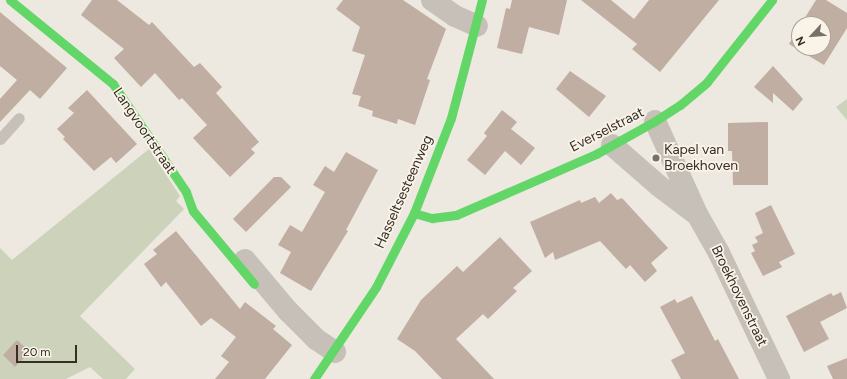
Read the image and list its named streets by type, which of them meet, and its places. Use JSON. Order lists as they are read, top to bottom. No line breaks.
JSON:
{"streets":{"street":["Everselstraat","Langvoortstraat","Hasseltsesteenweg","Broekhovenstraat"]},"crossings":[["Everselstraat","Hasseltsesteenweg"],["Everselstraat","Broekhovenstraat"]],"places":["Kapel van Broekhoven"],"scale_bar":"20 m","north":"bottom left"}
